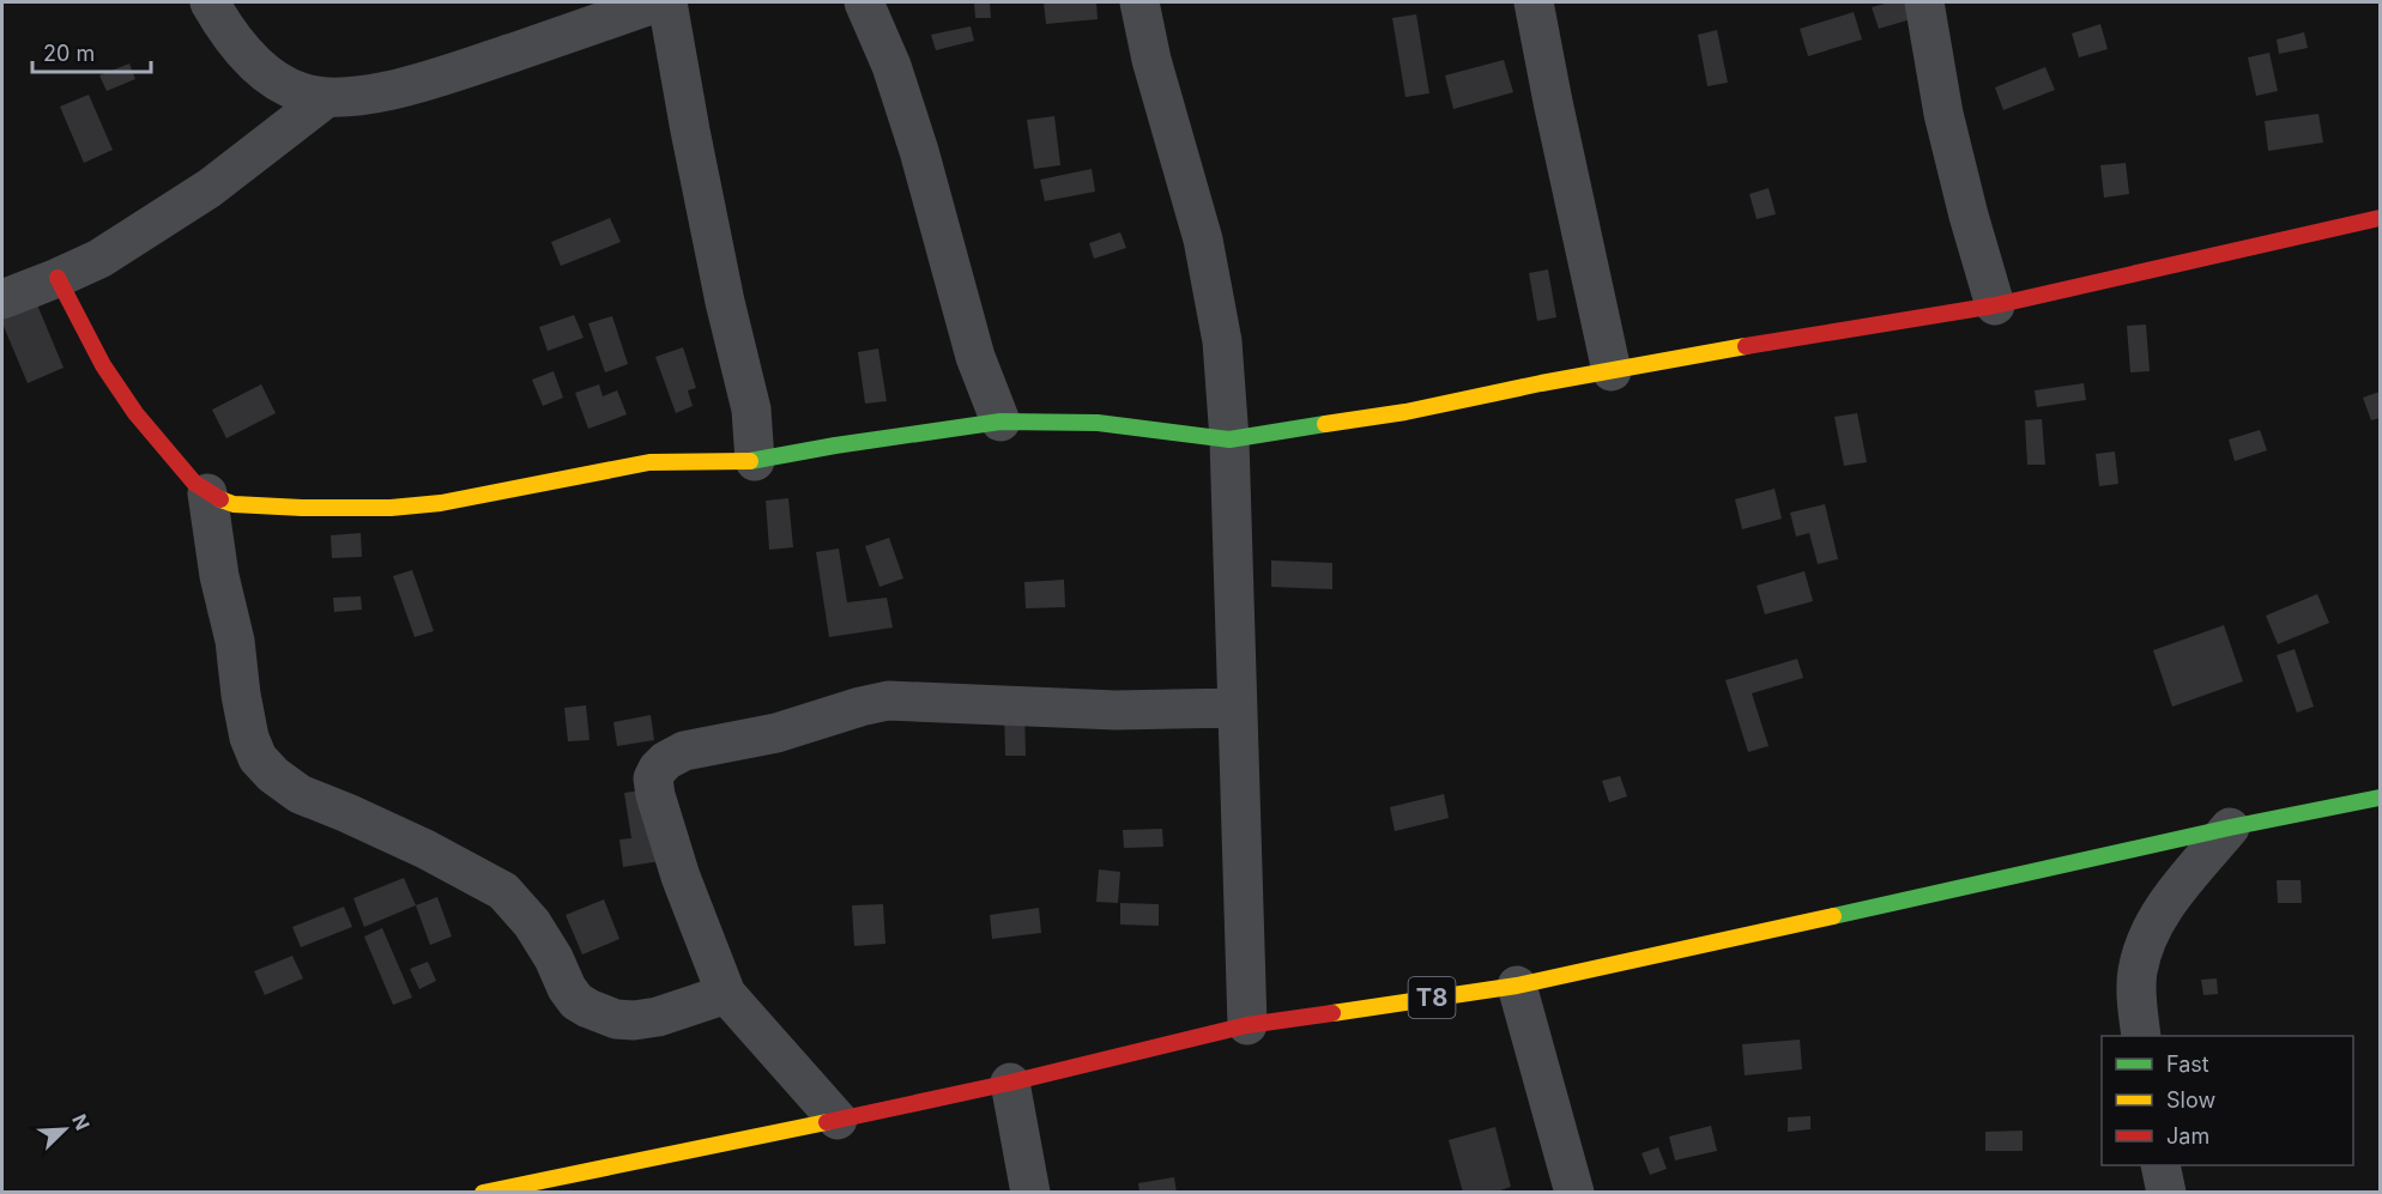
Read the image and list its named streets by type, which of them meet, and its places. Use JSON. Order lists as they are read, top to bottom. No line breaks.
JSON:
{"streets":{"main road":["T8"]},"legend":["Fast","Slow","Jam"],"scale_bar":"20 m","north":"top right"}
